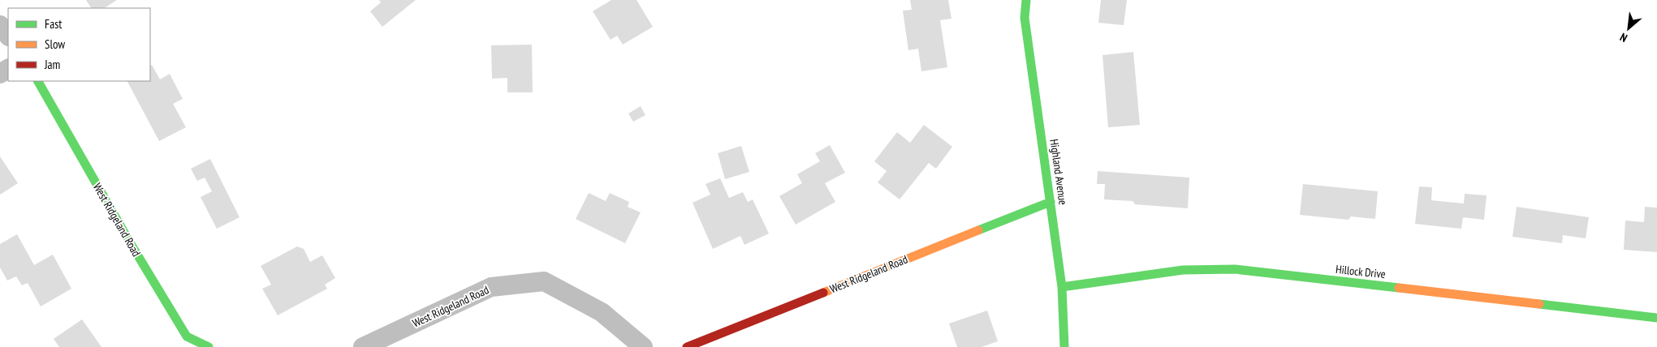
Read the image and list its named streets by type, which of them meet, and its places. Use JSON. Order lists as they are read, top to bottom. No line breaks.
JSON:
{"streets":{"street":["Highland Avenue","West Ridgeland Road","Hillock Drive"]},"crossings":[["Highland Avenue","West Ridgeland Road"],["Highland Avenue","Hillock Drive"]],"legend":["Fast","Slow","Jam"],"north":"bottom left"}
